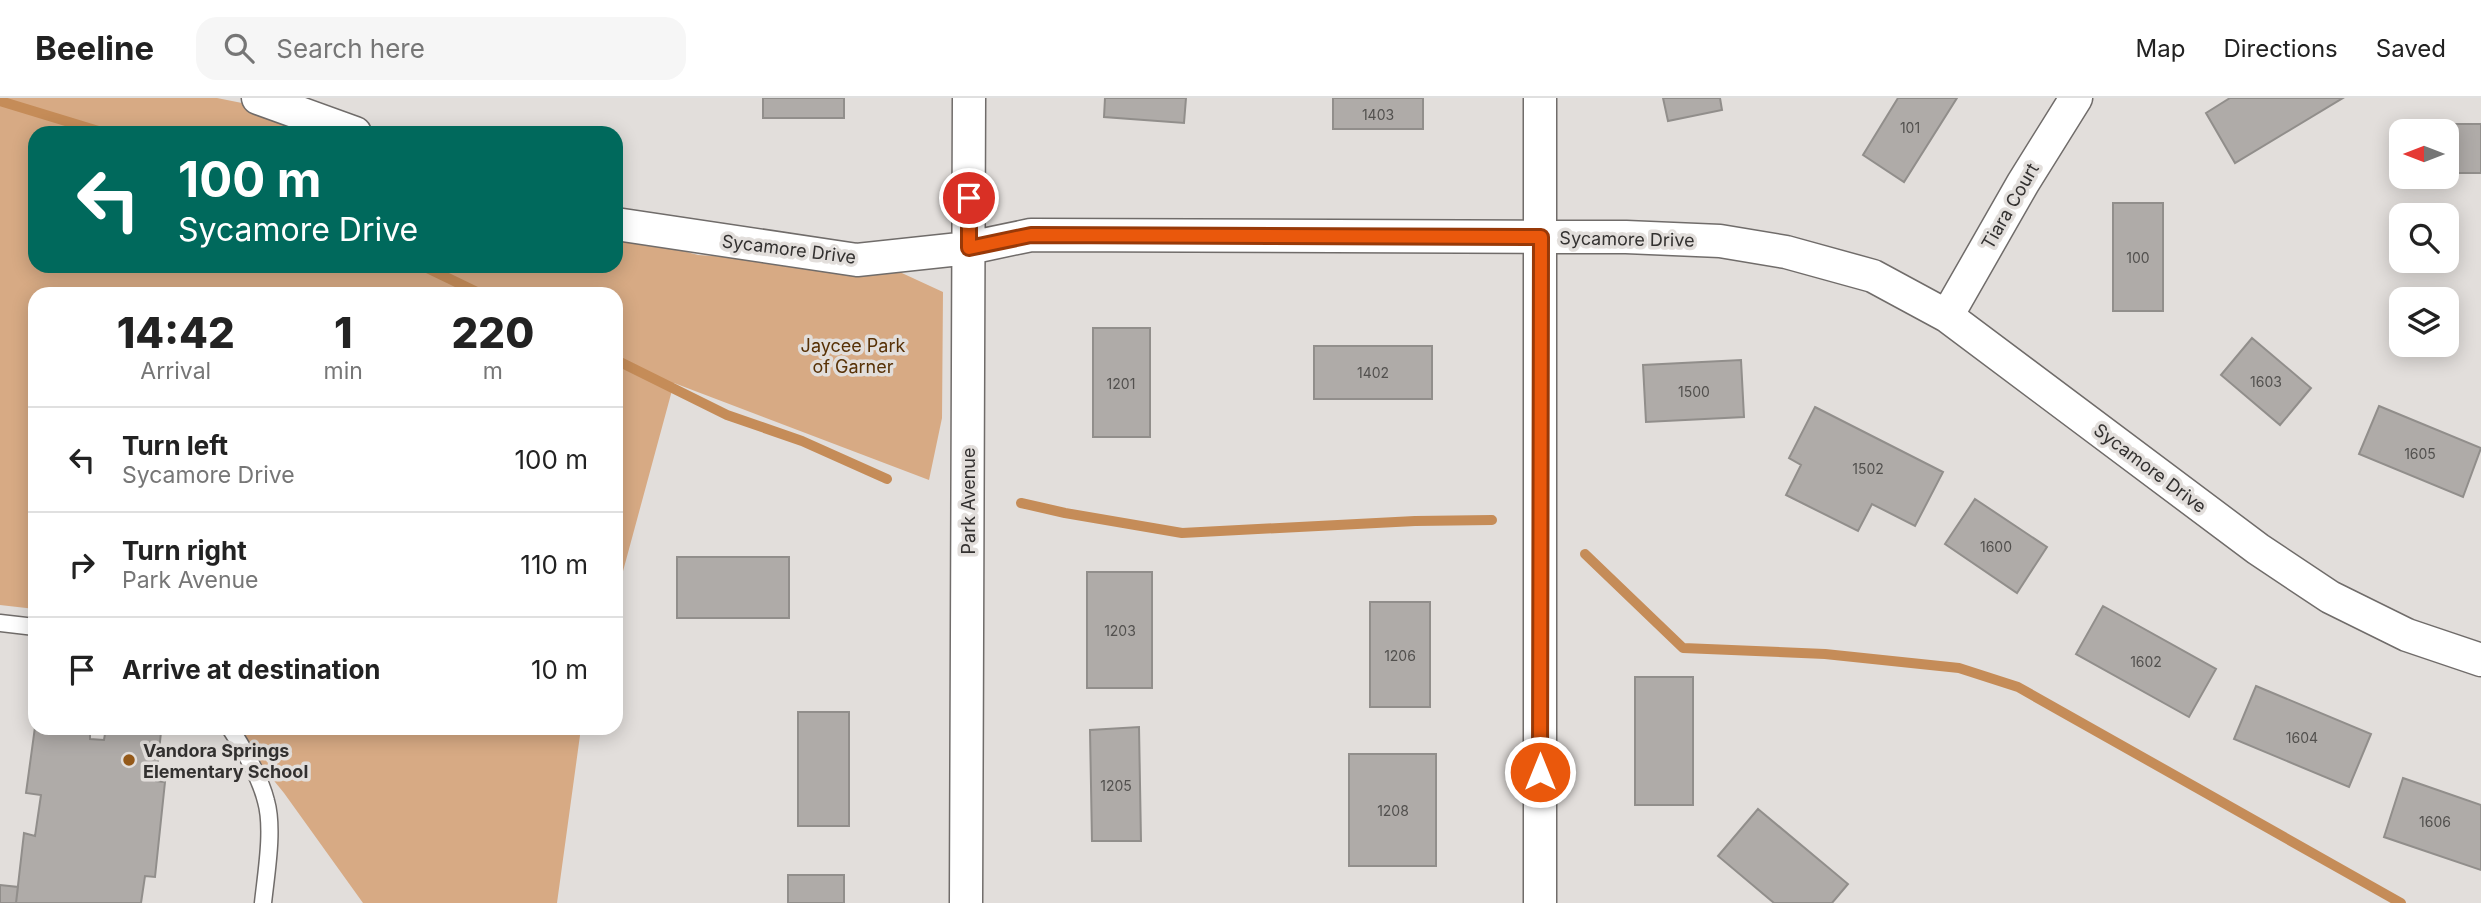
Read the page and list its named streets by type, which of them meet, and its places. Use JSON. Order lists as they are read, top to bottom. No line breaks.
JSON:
{"streets":{"street":["Tiara Court","Sycamore Drive","Park Avenue"]},"crossings":[["Tiara Court","Sycamore Drive"],["Sycamore Drive","Park Avenue"]],"parks":["Jaycee Park of Garner"],"places":["Vandora Springs Elementary School"],"house_numbers":["1403","101","100","1402","1603","1201","1500","1605","1502","1600","1203","1206","1602","1604","1205","1208","1606"],"north":"left","page":{"header":"Beeline","search":"Search here","nav":["Map","Directions","Saved"],"turn":["100 m","Sycamore Drive"],"eta":["14:42","Arrival","1","min","220","m"],"list":[{"name":"Turn left","note":"Sycamore Drive","value":"100 m"},{"name":"Turn right","note":"Park Avenue","value":"110 m"},{"name":"Arrive at destination","value":"10 m"}]}}
